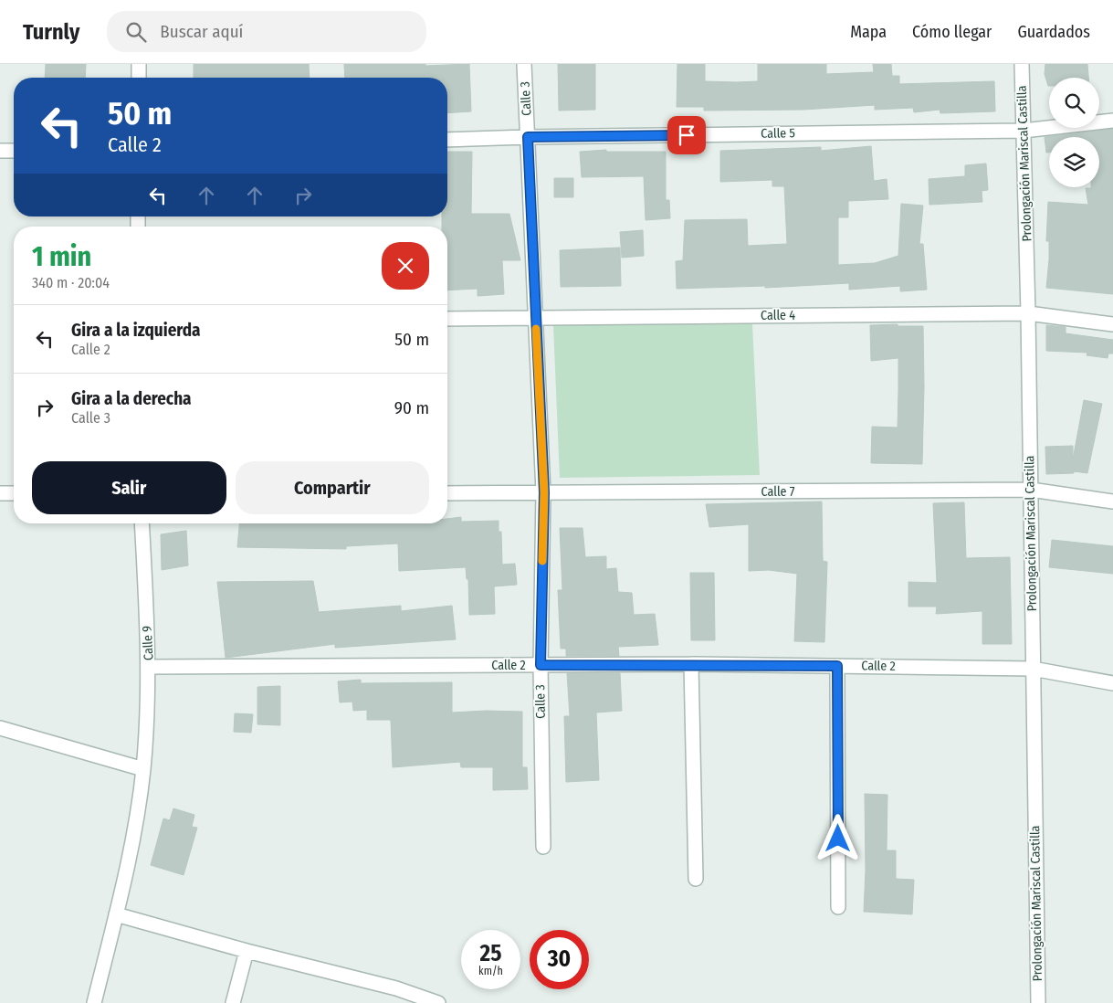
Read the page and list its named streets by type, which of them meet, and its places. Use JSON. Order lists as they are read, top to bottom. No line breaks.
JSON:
{"streets":{"street":["Calle 3","Calle 5","Prolongación Mariscal Castilla","Calle 4","Calle 7","Calle 9","Calle 2"]},"crossings":[["Calle 3","Calle 5"],["Calle 3","Calle 4"],["Calle 3","Calle 7"],["Calle 3","Calle 2"],["Calle 5","Prolongación Mariscal Castilla"],["Prolongación Mariscal Castilla","Calle 4"],["Prolongación Mariscal Castilla","Calle 7"],["Prolongación Mariscal Castilla","Calle 2"],["Calle 9","Calle 2"]],"page":{"header":"Turnly","search":"Buscar aquí","nav":["Mapa","Cómo llegar","Guardados"],"turn":["50 m","Calle 2"],"heading":["1 min","340 m · 20:04"],"list":[{"name":"Gira a la izquierda","note":"Calle 2","value":"50 m"},{"name":"Gira a la derecha","note":"Calle 3","value":"90 m"}],"buttons":["Salir","Compartir"],"speed":"25 km/h","limit":"30"}}
